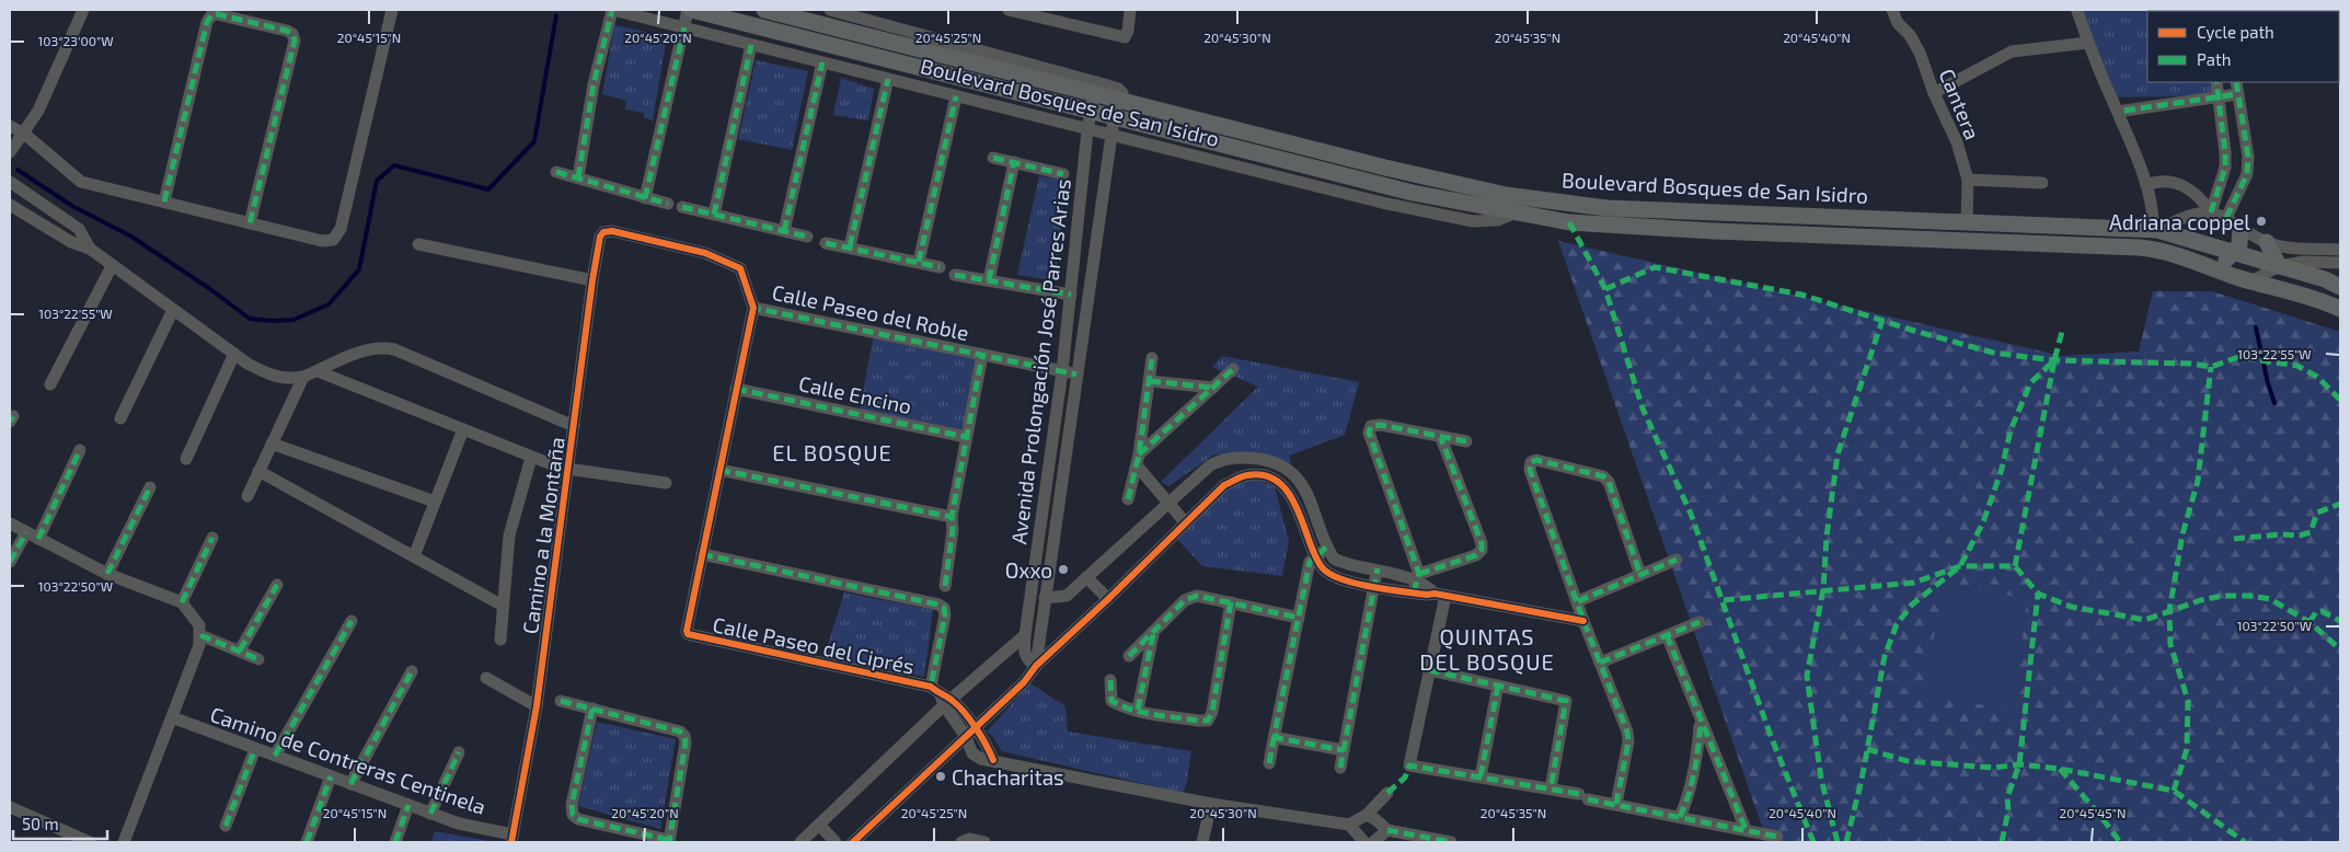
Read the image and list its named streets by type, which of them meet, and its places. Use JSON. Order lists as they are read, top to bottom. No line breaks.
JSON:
{"streets":{"main road":["Boulevard Bosques de San Isidro"],"street":["Cantera","Calle Paseo del Roble","Avenida Prolongación José Parres Arias","Calle Encino","Camino a la Montaña","Calle Paseo del Ciprés","Camino de Contreras Centinela"]},"crossings":[["Boulevard Bosques de San Isidro","Cantera"],["Boulevard Bosques de San Isidro","Avenida Prolongación José Parres Arias"],["Calle Paseo del Roble","Avenida Prolongación José Parres Arias"],["Calle Paseo del Roble","Calle Encino"],["Calle Paseo del Roble","Camino a la Montaña"],["Calle Paseo del Roble","Calle Paseo del Ciprés"],["Camino a la Montaña","Camino de Contreras Centinela"]],"districts":["EL BOSQUE","QUINTAS DEL BOSQUE"],"places":["Adriana coppel","Oxxo","Chacharitas"],"legend":["Cycle path","Path"],"scale_bar":"50 m","coordinates":["20°45'15\"N","20°45'20\"N","20°45'25\"N","20°45'30\"N","20°45'35\"N","20°45'40\"N","103°23'00\"W","103°22'55\"W","103°22'50\"W","20°45'45\"N"]}
